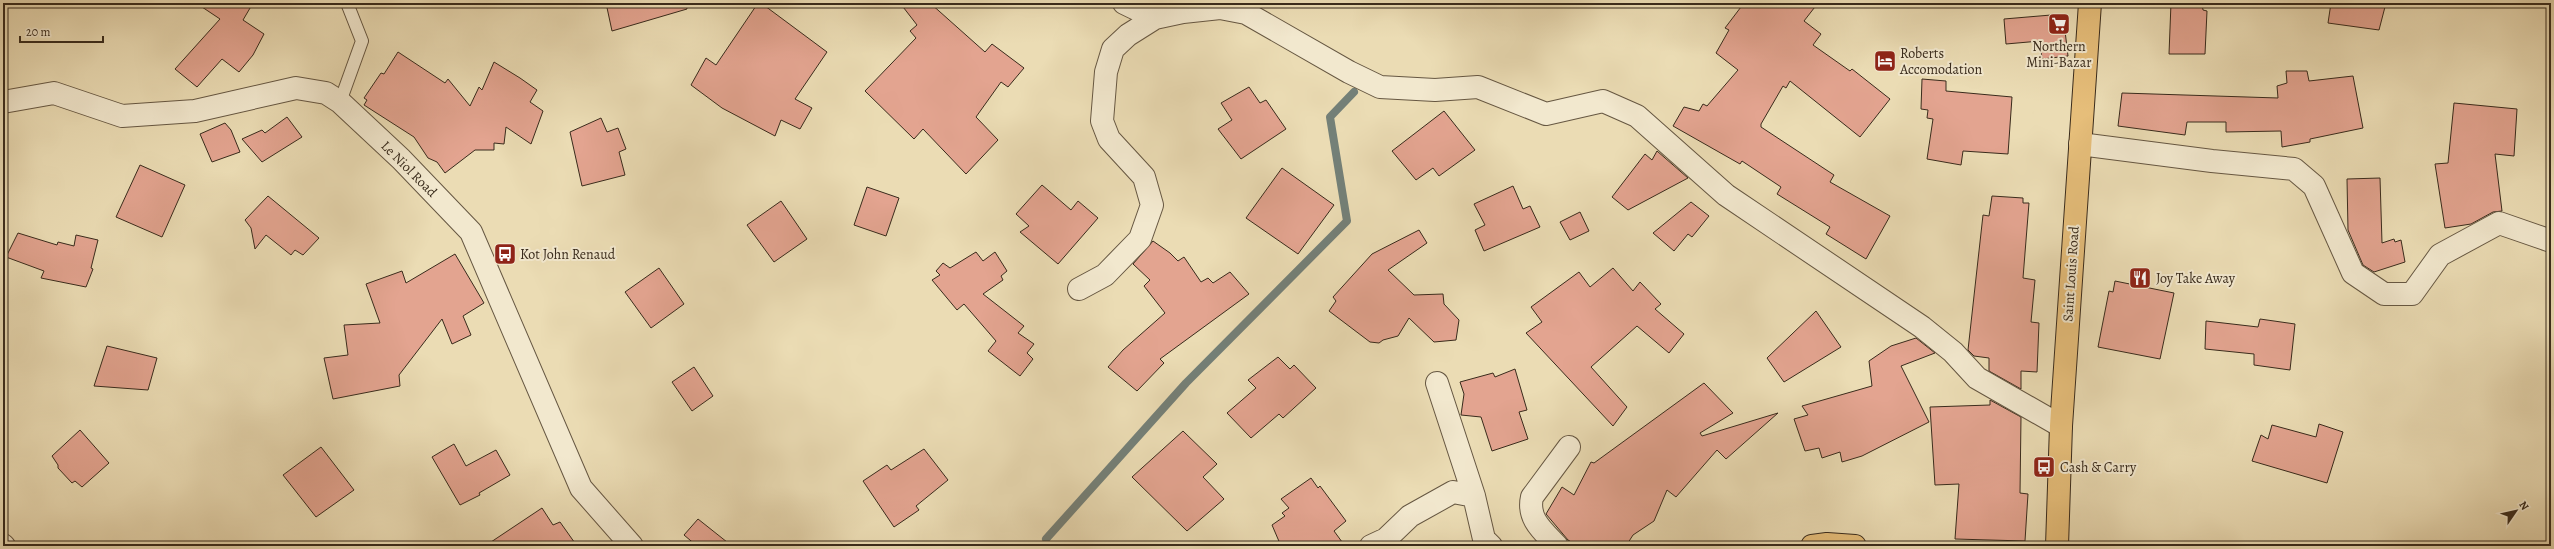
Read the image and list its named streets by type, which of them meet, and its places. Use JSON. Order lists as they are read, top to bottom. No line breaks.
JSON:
{"streets":{"main road":["Saint Louis Road"],"street":["Le Niol Road"]},"places":{"supermarket":["Northern Mini-Bazar"],"hotel":["Roberts Accomodation"],"bus stop":["Kot John Renaud","Cash & Carry"],"restaurant":["Joy Take Away"]},"scale_bar":"20 m","north":"top right"}
